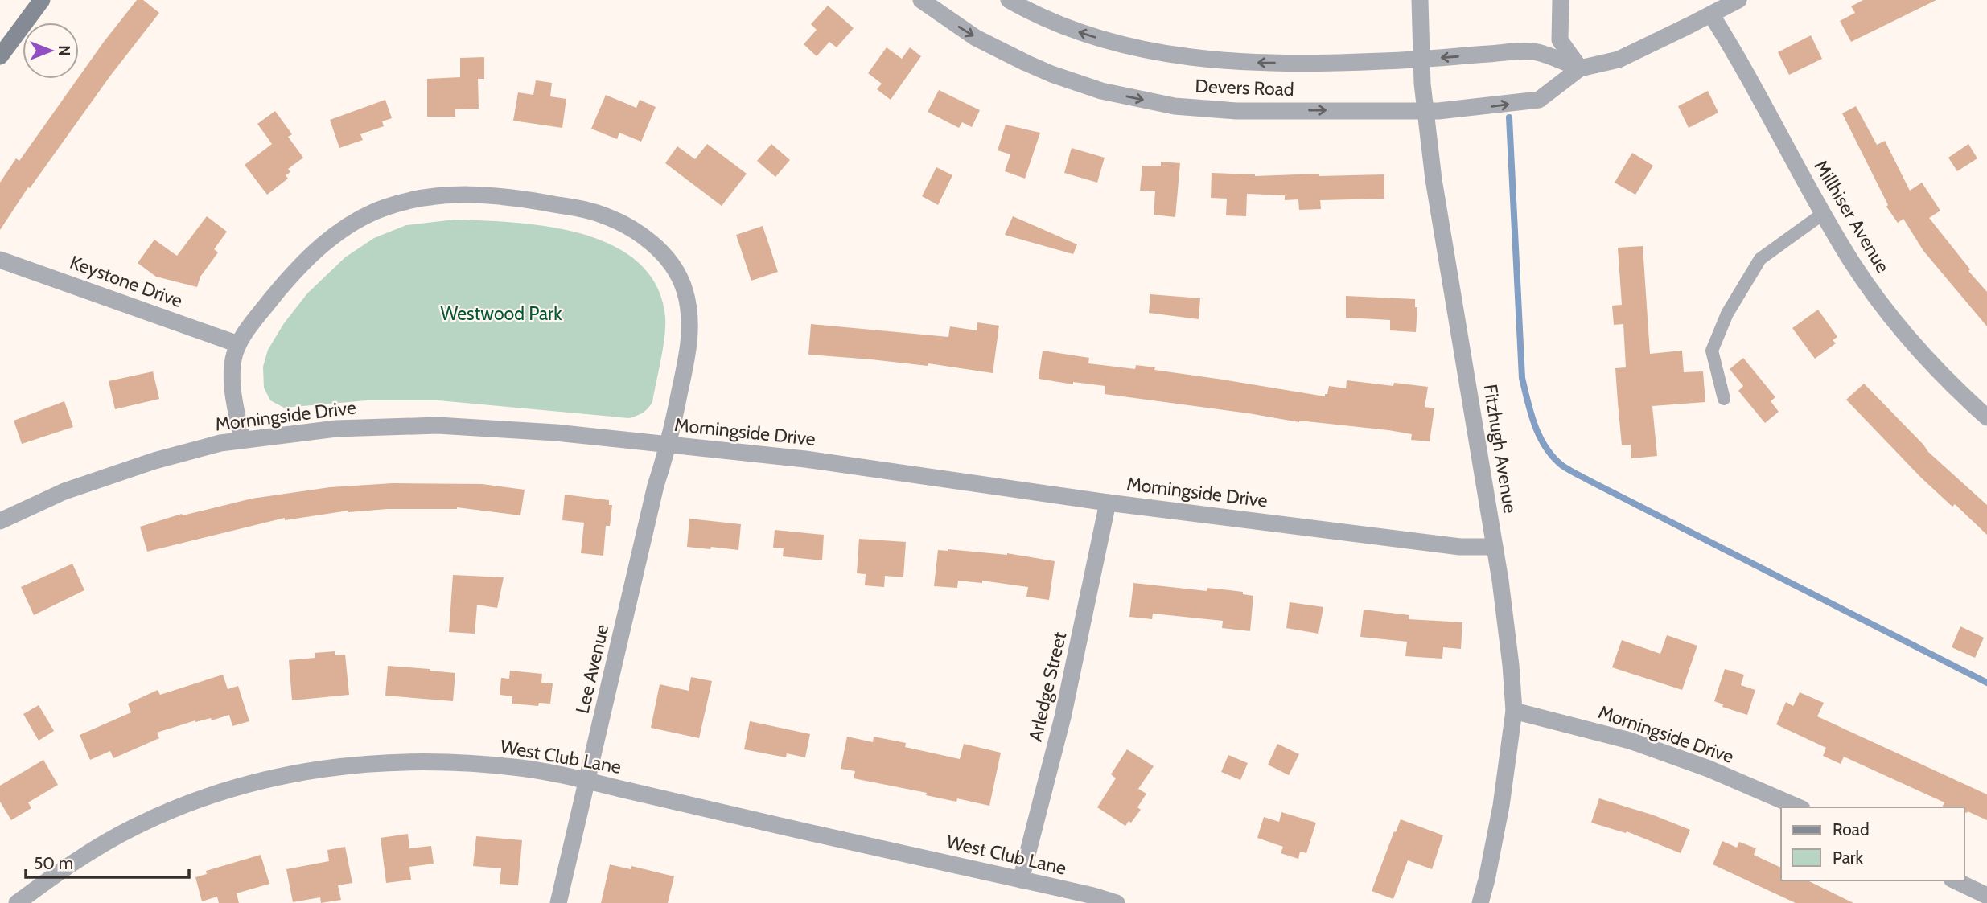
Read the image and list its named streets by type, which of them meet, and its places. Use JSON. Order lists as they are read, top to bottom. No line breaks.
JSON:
{"streets":{"street":["Devers Road","Millhiser Avenue","Keystone Drive","Morningside Drive","Fitzhugh Avenue","Lee Avenue","Arledge Street","West Club Lane"]},"crossings":[["Devers Road","Millhiser Avenue"],["Devers Road","Fitzhugh Avenue"],["Keystone Drive","Lee Avenue"],["Morningside Drive","Fitzhugh Avenue"],["Morningside Drive","Lee Avenue"],["Morningside Drive","Arledge Street"],["Lee Avenue","West Club Lane"],["Arledge Street","West Club Lane"]],"parks":["Westwood Park"],"legend":["Road","Park"],"scale_bar":"50 m","north":"right"}
